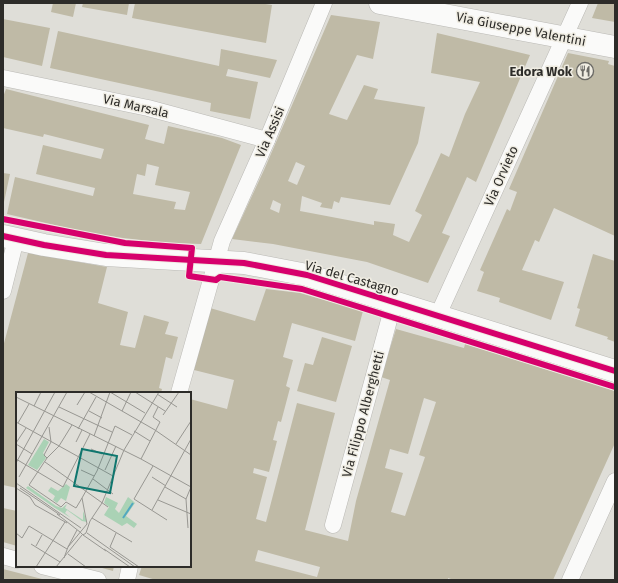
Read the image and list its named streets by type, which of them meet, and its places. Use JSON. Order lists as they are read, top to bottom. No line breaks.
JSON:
{"streets":{"street":["Via Giuseppe Valentini","Via Marsala","Via Assisi","Via Orvieto","Via del Castagno","Via Filippo Alberghetti"]},"crossings":[["Via Giuseppe Valentini","Via Orvieto"],["Via Marsala","Via Assisi"],["Via Assisi","Via del Castagno"],["Via Orvieto","Via del Castagno"],["Via del Castagno","Via Filippo Alberghetti"]],"places":{"restaurant":["Edora Wok"]}}
